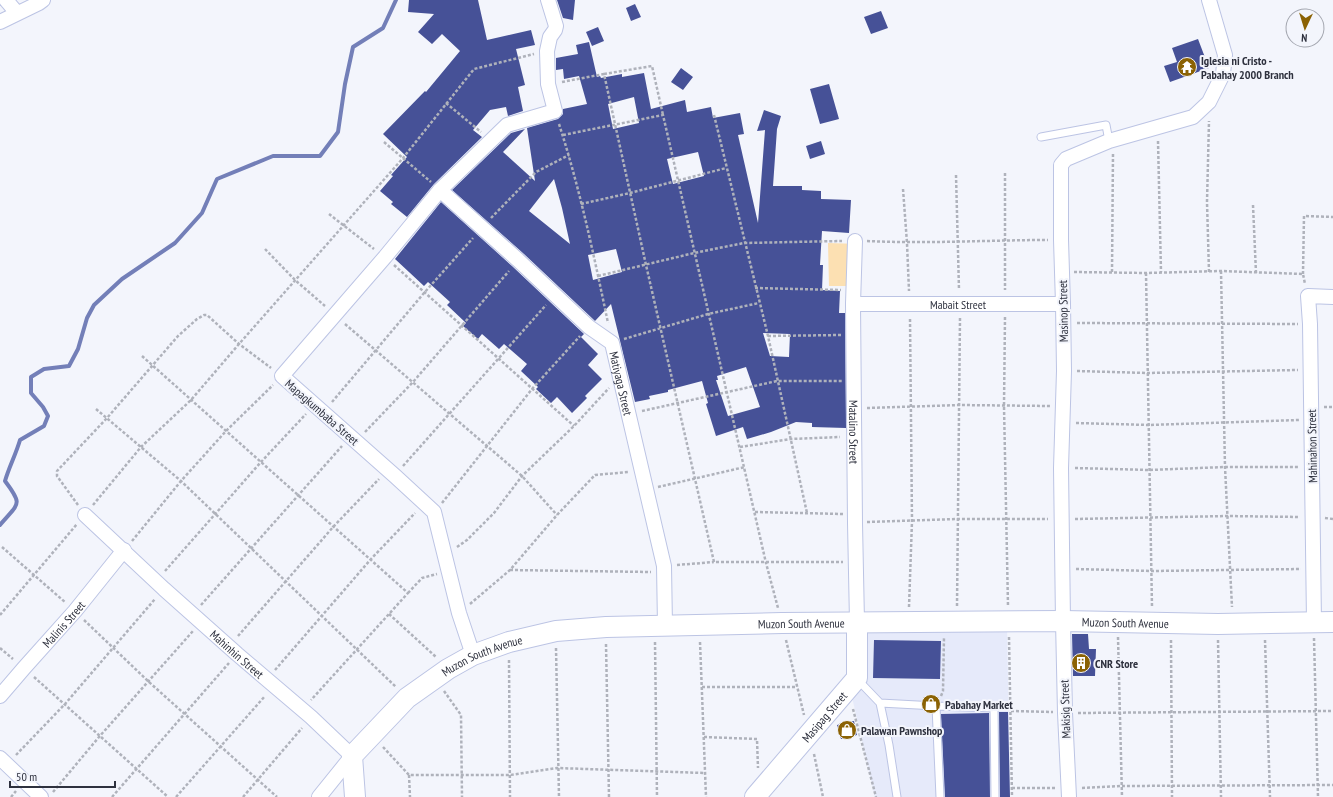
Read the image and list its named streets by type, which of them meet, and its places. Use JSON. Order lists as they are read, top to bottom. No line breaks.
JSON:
{"streets":{"street":["Mabait Street","Masinop Street","Matiyaga Street","Mapagkumbaba Street","Matalino Street","Mahinahon Street","Muzon South Avenue","Malinis Street","Mahinhin Street","Makisig Street","Masipag Street"]},"crossings":[["Mabait Street","Masinop Street"],["Mabait Street","Matalino Street"],["Masinop Street","Muzon South Avenue"],["Masinop Street","Makisig Street"],["Matiyaga Street","Mapagkumbaba Street"],["Matiyaga Street","Muzon South Avenue"],["Matalino Street","Muzon South Avenue"],["Mahinahon Street","Muzon South Avenue"],["Muzon South Avenue","Mahinhin Street"],["Muzon South Avenue","Makisig Street"],["Malinis Street","Mahinhin Street"]],"places":{"temple":["Iglesia ni Cristo - Pabahay 2000 Branch"],"building":["CNR Store"],"shop":["Pabahay Market","Palawan Pawnshop"]},"scale_bar":"50 m","north":"bottom"}
